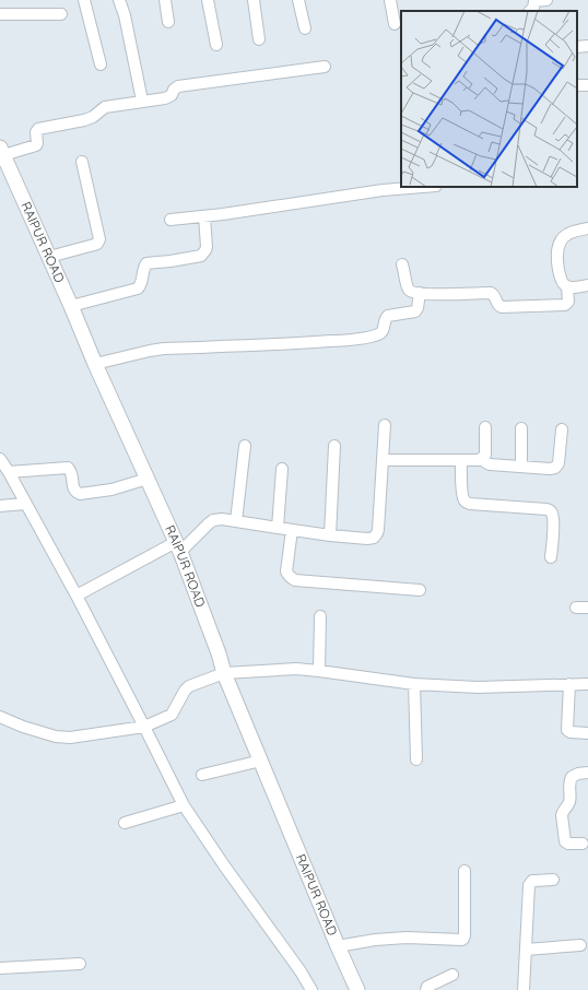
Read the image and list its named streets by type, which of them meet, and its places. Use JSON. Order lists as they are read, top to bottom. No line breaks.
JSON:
{"streets":{"main road":["RAIPUR ROAD"]}}
